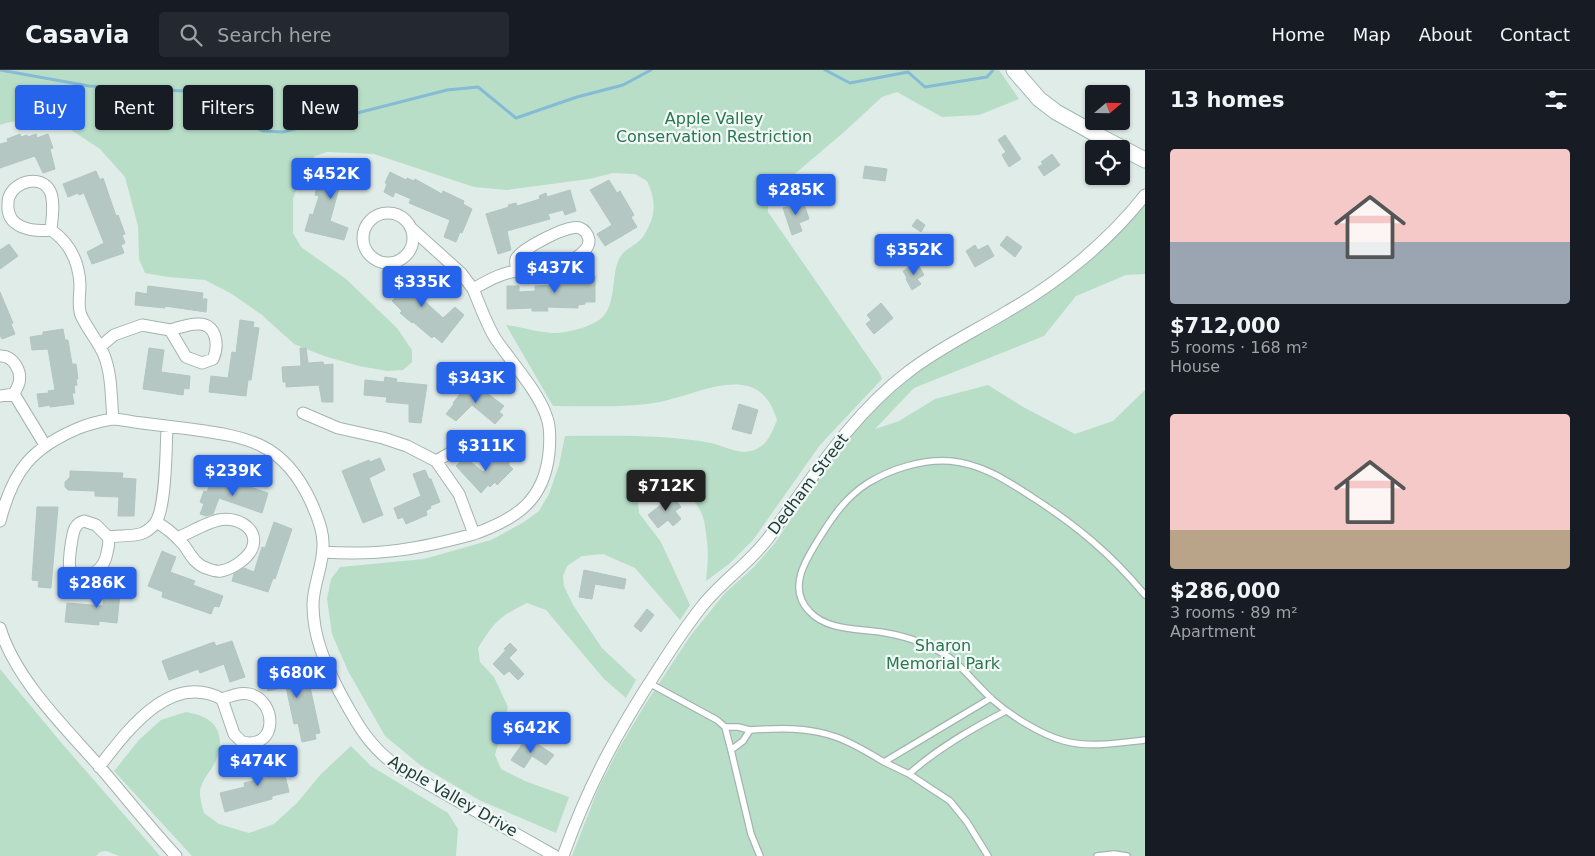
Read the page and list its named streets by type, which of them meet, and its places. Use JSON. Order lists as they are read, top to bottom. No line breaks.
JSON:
{"streets":{"street":["Dedham Street","Apple Valley Drive"]},"parks":["Apple Valley Conservation Restriction","Sharon Memorial Park"],"north":"right","page":{"header":"Casavia","search":"Search here","nav":["Home","Map","About","Contact"],"heading":"13 homes","chip":["Buy","Rent","Filters","New"],"list":[{"name":"$712,000","note":"5 rooms · 168 m² · House"},{"name":"$286,000","note":"3 rooms · 89 m² · Apartment"}],"price":["$452K","$285K","$352K","$437K","$335K","$343K","$311K","$239K","$712K","$286K","$680K","$642K","$474K"]}}
